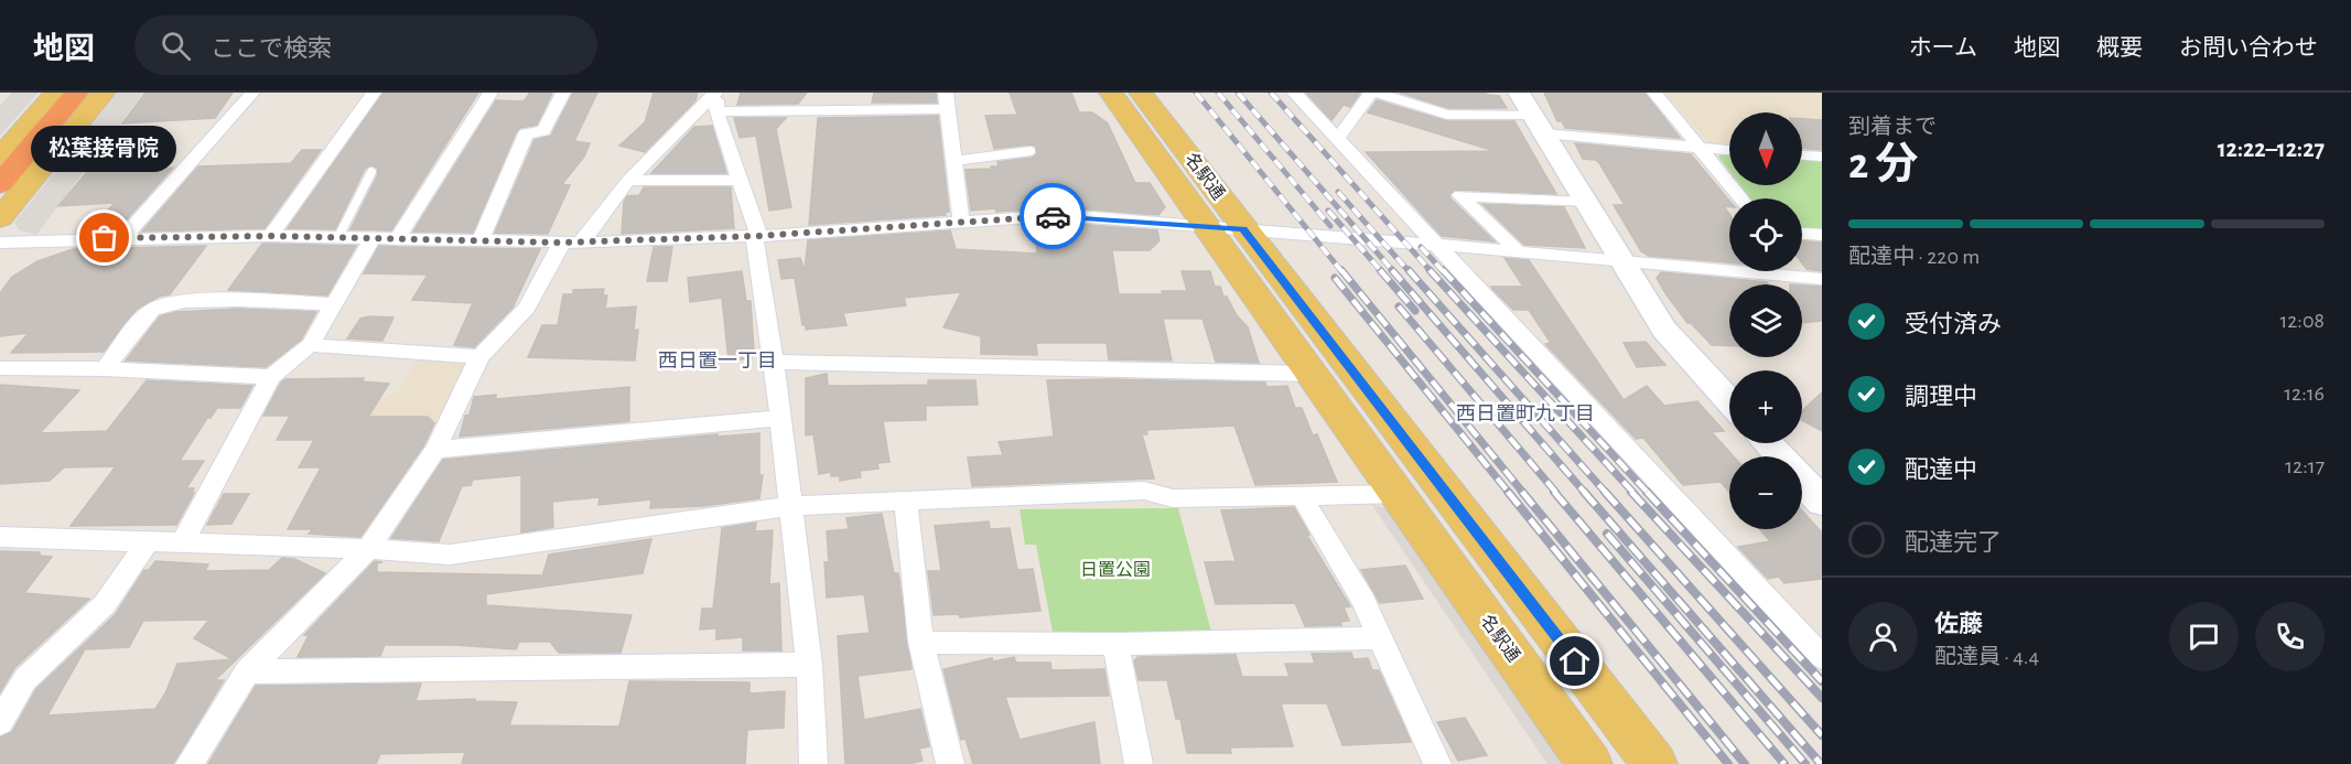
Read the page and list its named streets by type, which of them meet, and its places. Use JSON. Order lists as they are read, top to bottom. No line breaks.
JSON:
{"streets":{"main road":["名駅通"]},"districts":["西日置一丁目","西日置町九丁目"],"parks":["日置公園"],"places":["松葉接骨院"],"north":"bottom","page":{"header":"地図","search":"ここで検索","nav":["ホーム","地図","概要","お問い合わせ"],"heading":["2 分","到着まで","12:22–12:27"],"panel":["佐藤","配達員 · 4.4"],"map_buttons":["+","−"],"bubble":"松葉接骨院","bar":"配達中 · 220 m","list":[["受付済み","12:08"],["調理中","12:16"],["配達中","12:17"],"配達完了"]}}
